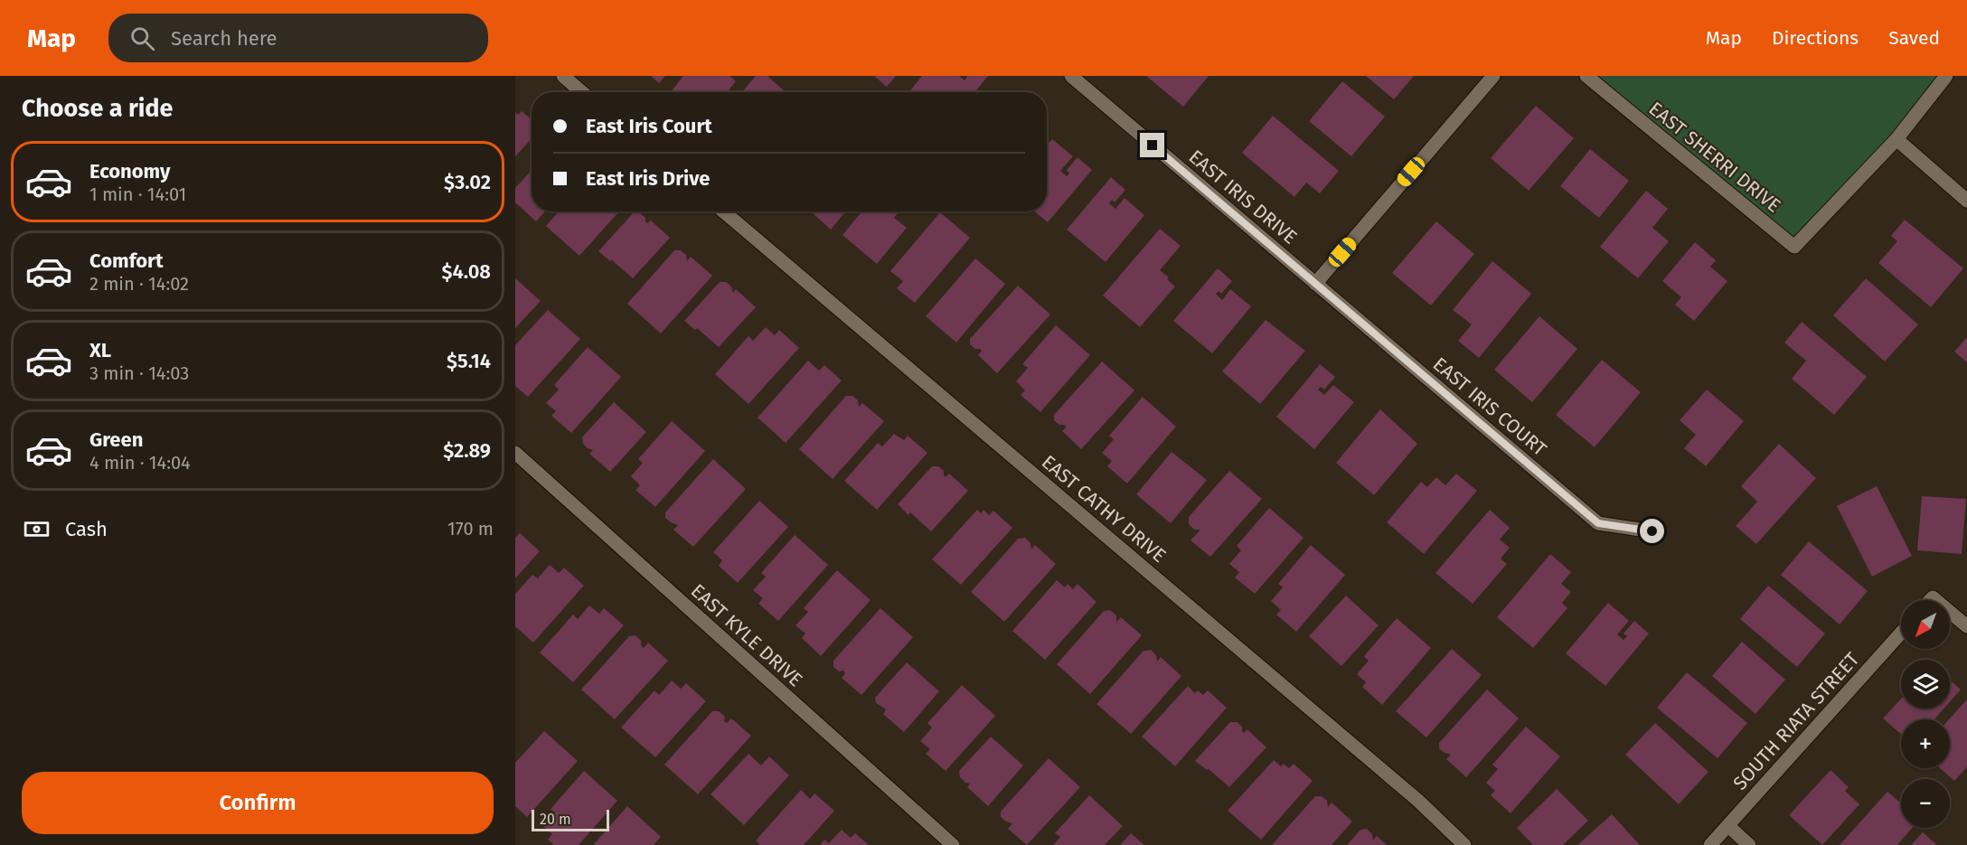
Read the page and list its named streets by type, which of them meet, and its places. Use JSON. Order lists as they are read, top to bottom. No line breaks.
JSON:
{"streets":{"street":["EAST SHERRI DRIVE","EAST IRIS DRIVE","EAST IRIS COURT","EAST CATHY DRIVE","EAST KYLE DRIVE","SOUTH RIATA STREET"]},"crossings":[["EAST IRIS DRIVE","EAST IRIS COURT"]],"scale_bar":"20 m","north":"bottom left","page":{"header":"Map","search":"Search here","nav":["Map","Directions","Saved"],"heading":"Choose a ride","banner":["East Iris Court","East Iris Drive"],"list":[{"name":"Economy","note":"1 min · 14:01","value":"$3.02"},{"name":"Comfort","note":"2 min · 14:02","value":"$4.08"},{"name":"XL","note":"3 min · 14:03","value":"$5.14"},{"name":"Green","note":"4 min · 14:04","value":"$2.89"}],"pay":["Cash","170 m"],"map_buttons":["+","−"],"buttons":"Confirm","scale":"20 m"}}
